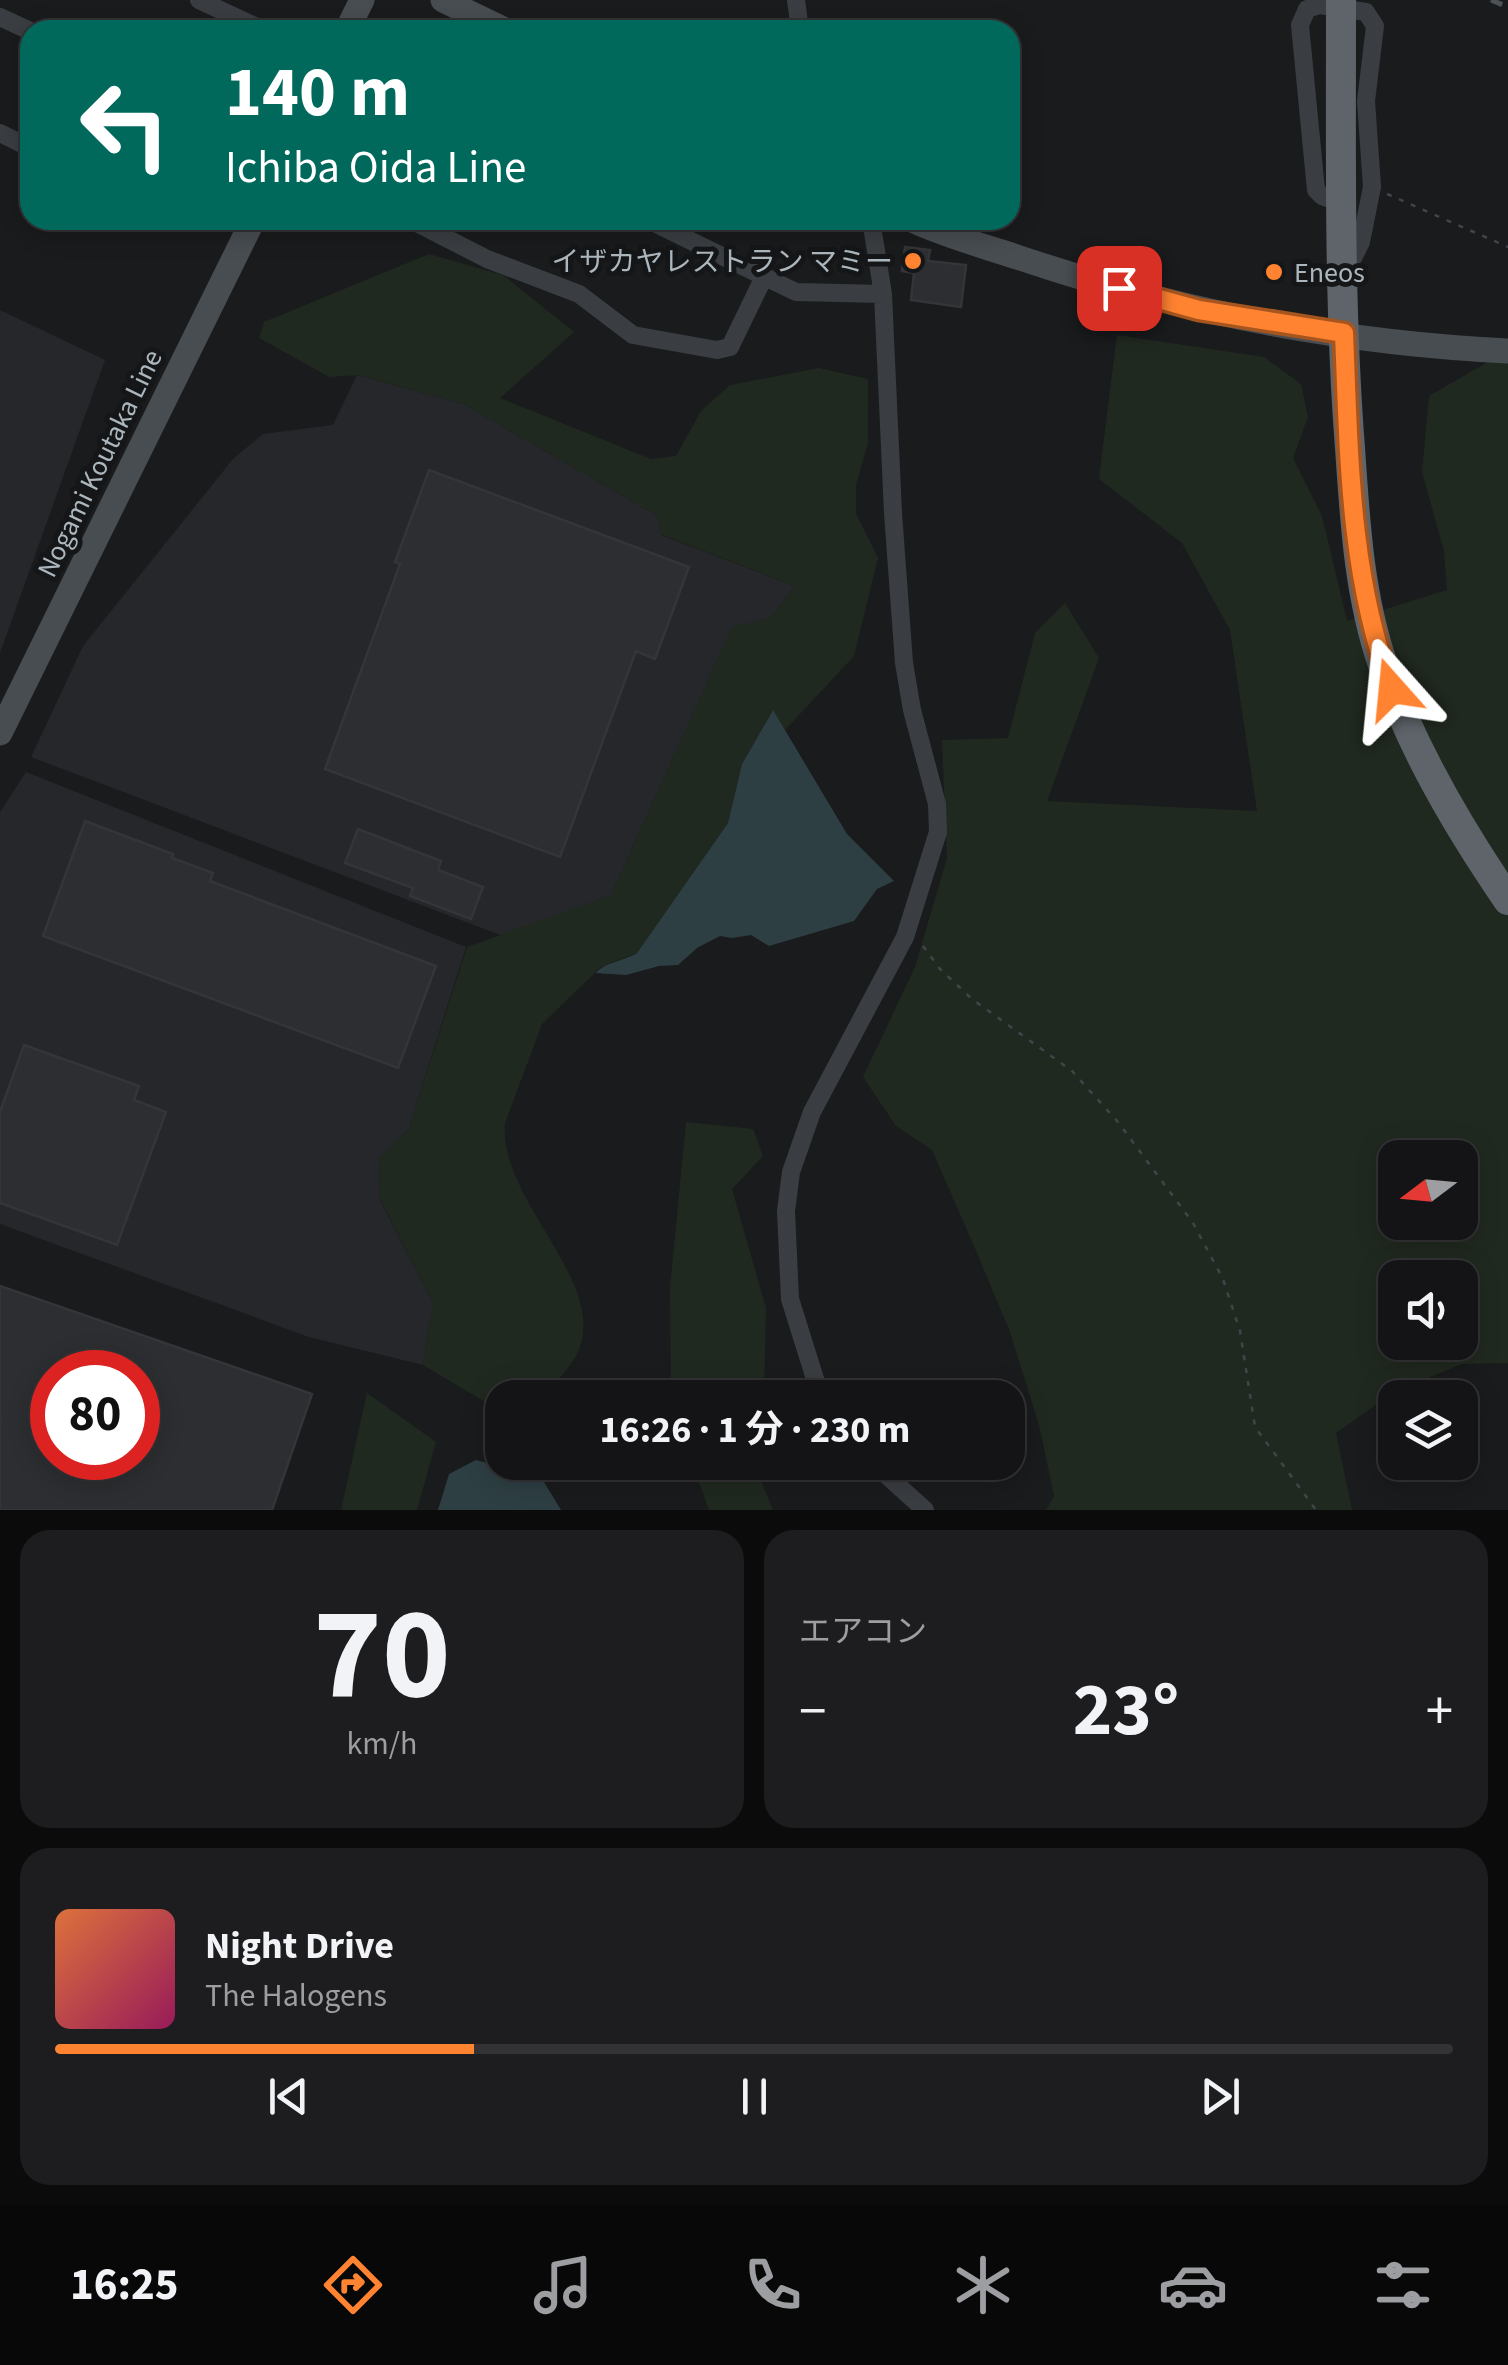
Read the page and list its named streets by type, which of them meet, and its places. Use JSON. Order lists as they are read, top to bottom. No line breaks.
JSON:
{"streets":{"main road":["Nogami Koutaka Line"]},"places":["イザカヤレストラン マミー","Eneos"],"north":"left","page":{"turn":["140 m","Ichiba Oida Line"],"limit":"80","trip":"16:26 · 1 分 · 230 m","tile":[["70","km/h"],"エアコン"],"heat":["−","23°","+"],"song":["Night Drive","The Halogens"],"tabs":"16:25"}}
